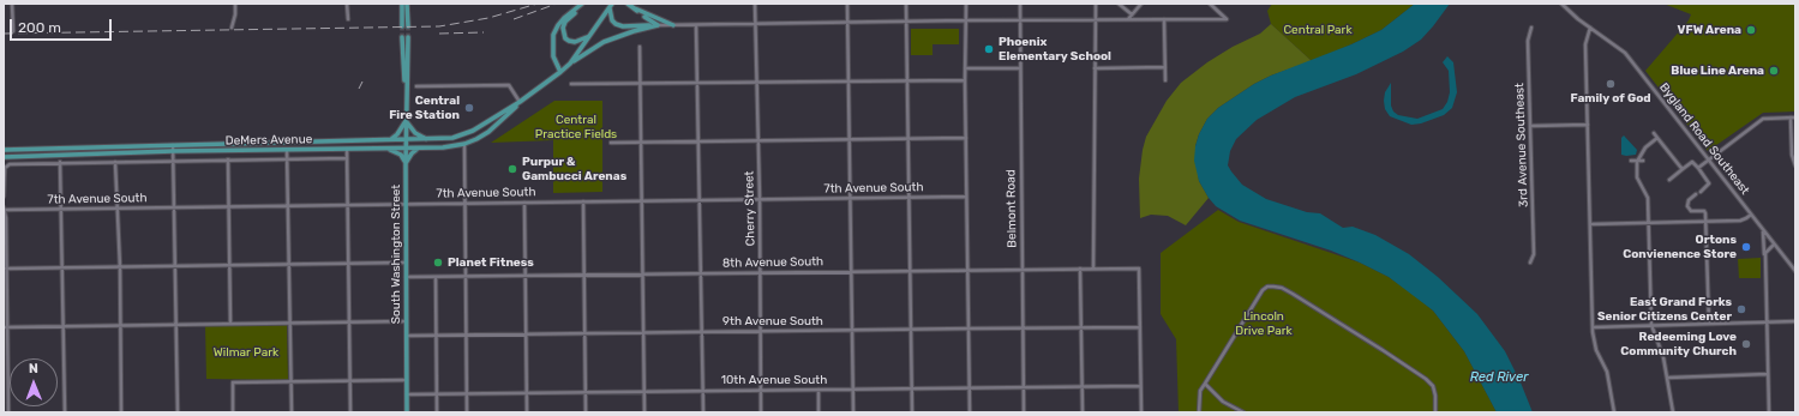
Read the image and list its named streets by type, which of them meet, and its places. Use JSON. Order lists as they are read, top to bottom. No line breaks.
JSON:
{"streets":{"main road":["DeMers Avenue","South Washington Street"],"street":["Bygland Road Southeast","3rd Avenue Southeast","7th Avenue South","Cherry Street","Belmont Road","8th Avenue South","9th Avenue South","10th Avenue South"]},"crossings":[["DeMers Avenue","South Washington Street"],["7th Avenue South","Cherry Street"],["7th Avenue South","South Washington Street"],["Cherry Street","8th Avenue South"],["Cherry Street","9th Avenue South"],["Cherry Street","10th Avenue South"],["Belmont Road","8th Avenue South"],["Belmont Road","9th Avenue South"],["Belmont Road","10th Avenue South"],["South Washington Street","8th Avenue South"],["South Washington Street","9th Avenue South"],["South Washington Street","10th Avenue South"],["8th Avenue South","9th Avenue South"]],"water":["Red River"],"parks":["Central Park","Central Practice Fields","Lincoln Drive Park","Wilmar Park"],"places":["VFW Arena","Phoenix Elementary School","Blue Line Arena","Family of God","Central Fire Station","Purpur & Gambucci Arenas","Ortons Convienence Store","Planet Fitness","East Grand Forks Senior Citizens Center","Redeeming Love Community Church"],"scale_bar":"200 m","north":"top"}
